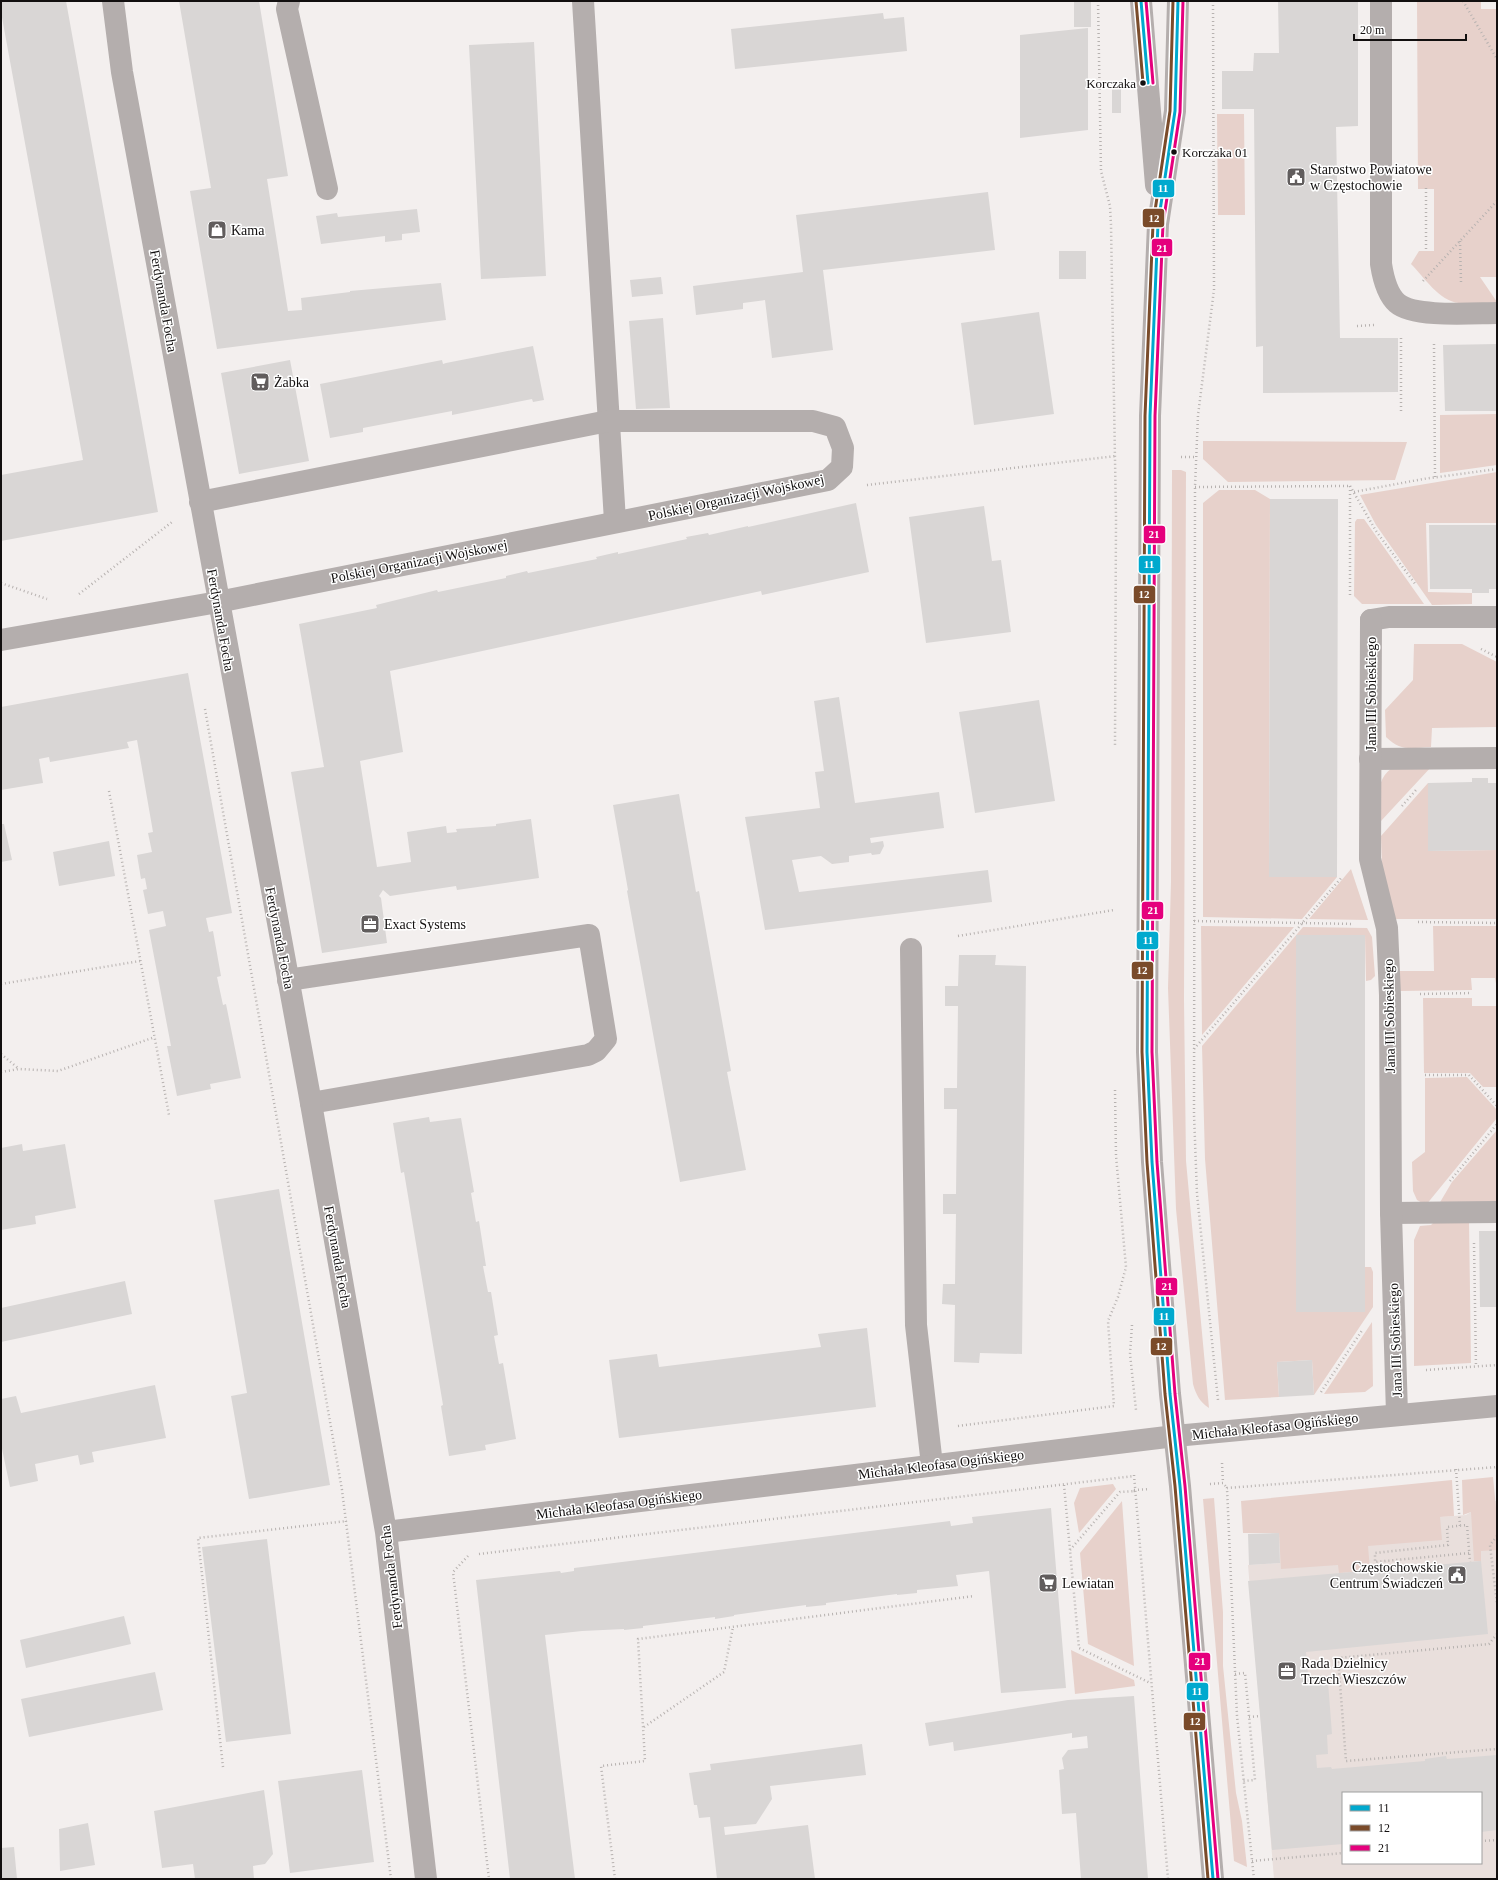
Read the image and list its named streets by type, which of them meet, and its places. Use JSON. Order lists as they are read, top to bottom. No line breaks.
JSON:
{"streets":{"street":["Ferdynanda Focha","Polskiej Organizacji Wojskowej","Jana III Sobieskiego","Michała Kleofasa Ogińskiego"]},"crossings":[["Ferdynanda Focha","Polskiej Organizacji Wojskowej"],["Ferdynanda Focha","Michała Kleofasa Ogińskiego"],["Jana III Sobieskiego","Michała Kleofasa Ogińskiego"]],"places":{"other":["Korczaka","Korczaka 01"],"public building":["Starostwo Powiatowe w Częstochowie","Częstochowskie Centrum Świadczeń"],"shop":["Kama"],"supermarket":["Żabka","Lewiatan"],"office":["Exact Systems","Rada Dzielnicy Trzech Wieszczów"]},"lines":["transit line 11","transit line 12","transit line 21"],"legend":["11","12","21"],"scale_bar":"20 m"}
